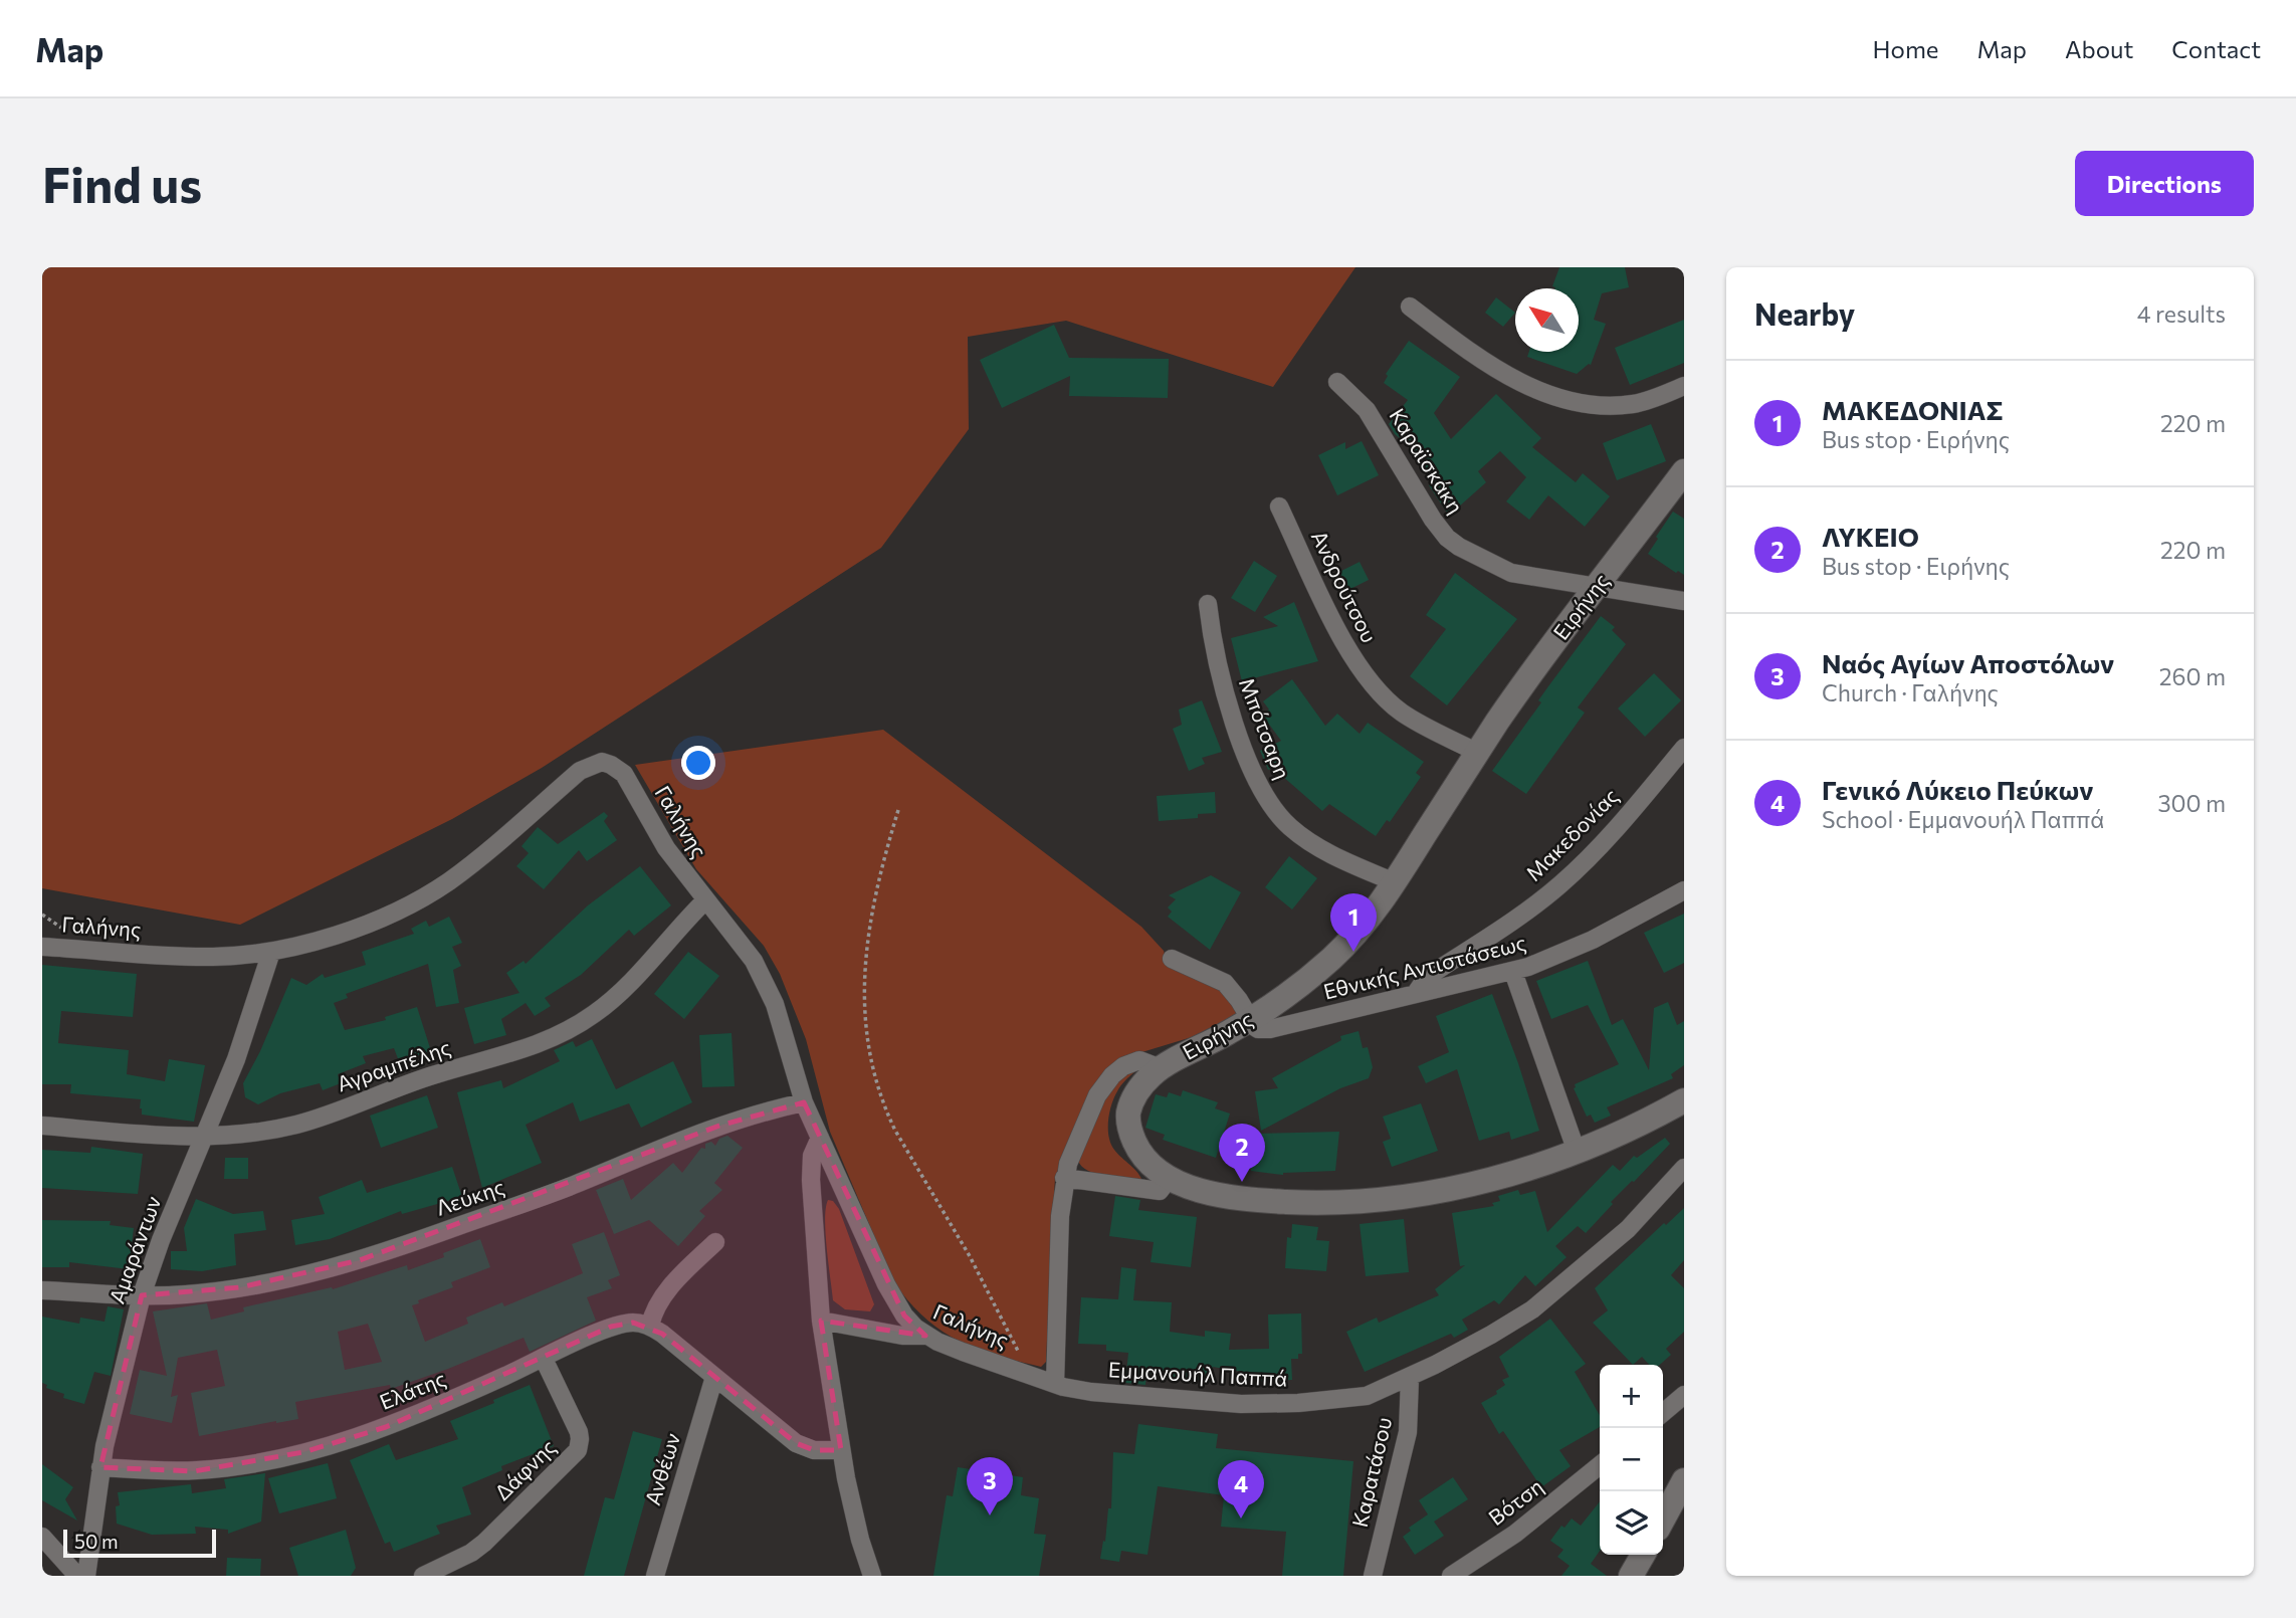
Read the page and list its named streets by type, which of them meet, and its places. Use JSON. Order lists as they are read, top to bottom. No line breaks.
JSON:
{"streets":{"street":["Καραϊσκάκη","Ανδρούτσου","Ειρήνης","Μπότσαρη","Γαλήνης","Μακεδονίας","Εθνικής Αντιστάσεως","Αγραμπέλης","Λεύκης","Αμαράντων","Εμμανουήλ Παππά","Ελάτης","Ανθέων","Δάφνης","Καρατάσου","Βότση"]},"crossings":[["Καραϊσκάκη","Ειρήνης"],["Ανδρούτσου","Ειρήνης"],["Ειρήνης","Μπότσαρη"],["Ειρήνης","Εθνικής Αντιστάσεως"],["Γαλήνης","Αγραμπέλης"],["Γαλήνης","Λεύκης"],["Γαλήνης","Αμαράντων"],["Γαλήνης","Εμμανουήλ Παππά"],["Μακεδονίας","Εθνικής Αντιστάσεως"],["Αγραμπέλης","Αμαράντων"],["Λεύκης","Αμαράντων"],["Αμαράντων","Ελάτης"],["Εμμανουήλ Παππά","Καρατάσου"],["Ελάτης","Δάφνης"]],"scale_bar":"50 m","north":"top left","page":{"header":"Map","nav":["Home","Map","About","Contact"],"buttons":"Directions","title":"Find us","heading":["Nearby","4 results"],"list":[{"mark":"1","name":"ΜΑΚΕΔΟΝΙΑΣ","note":"Bus stop · Ειρήνης","value":"220 m"},{"mark":"2","name":"ΛΥΚΕΙΟ","note":"Bus stop · Ειρήνης","value":"220 m"},{"mark":"3","name":"Ναός Αγίων Αποστόλων","note":"Church · Γαλήνης","value":"260 m"},{"mark":"4","name":"Γενικό Λύκειο Πεύκων","note":"School · Εμμανουήλ Παππά","value":"300 m"}],"pins":["1","2","3","4"],"map_buttons":["+","−"],"scale":"50 m"}}
